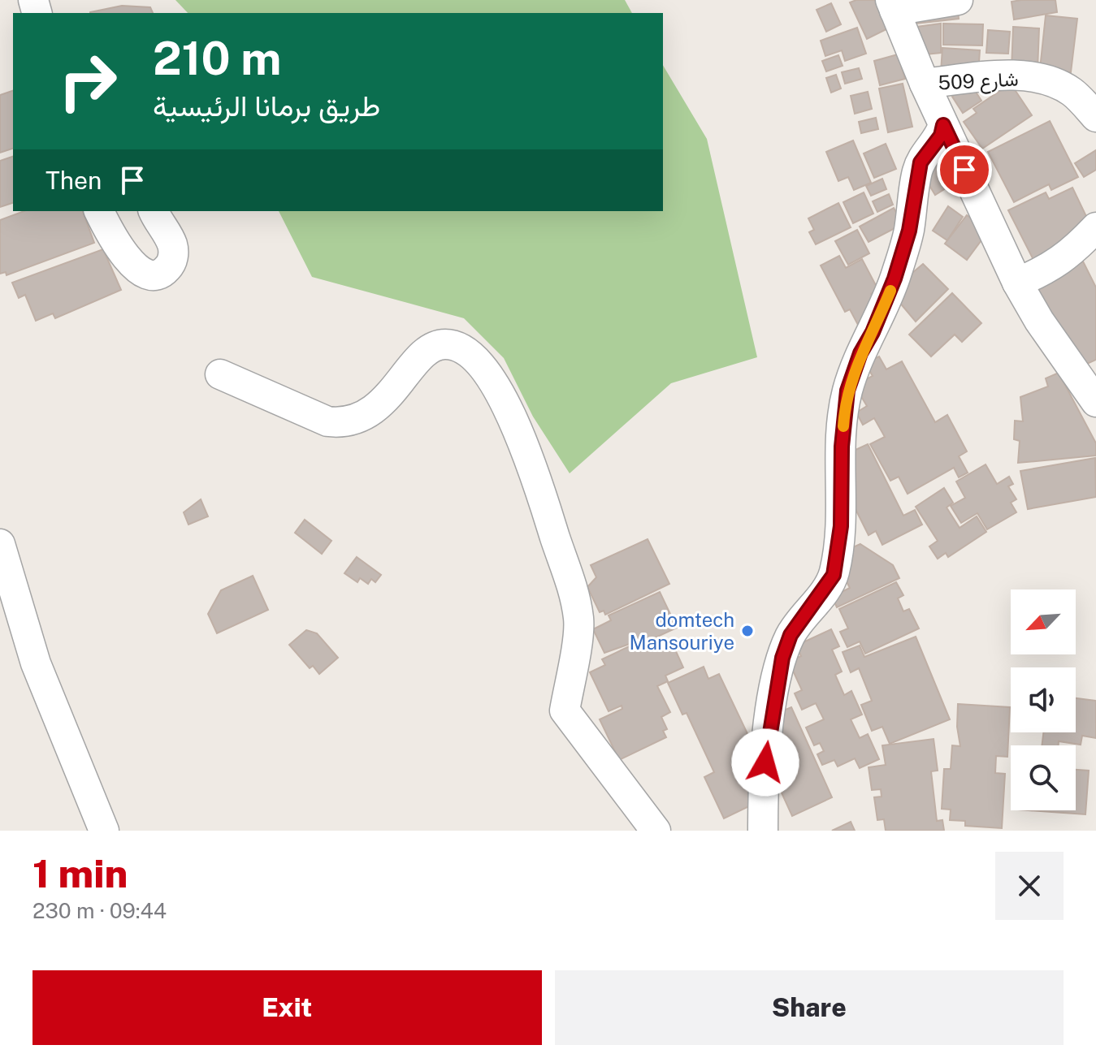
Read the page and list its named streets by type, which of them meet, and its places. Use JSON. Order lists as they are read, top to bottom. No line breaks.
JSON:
{"streets":{"street":["شارع 509"]},"places":["domtech Mansouriye"],"north":"bottom left","page":{"turn":["210 m","طريق برمانا الرئيسية"],"then":"Then","heading":["1 min","230 m · 09:44"],"buttons":["Exit","Share"]}}
